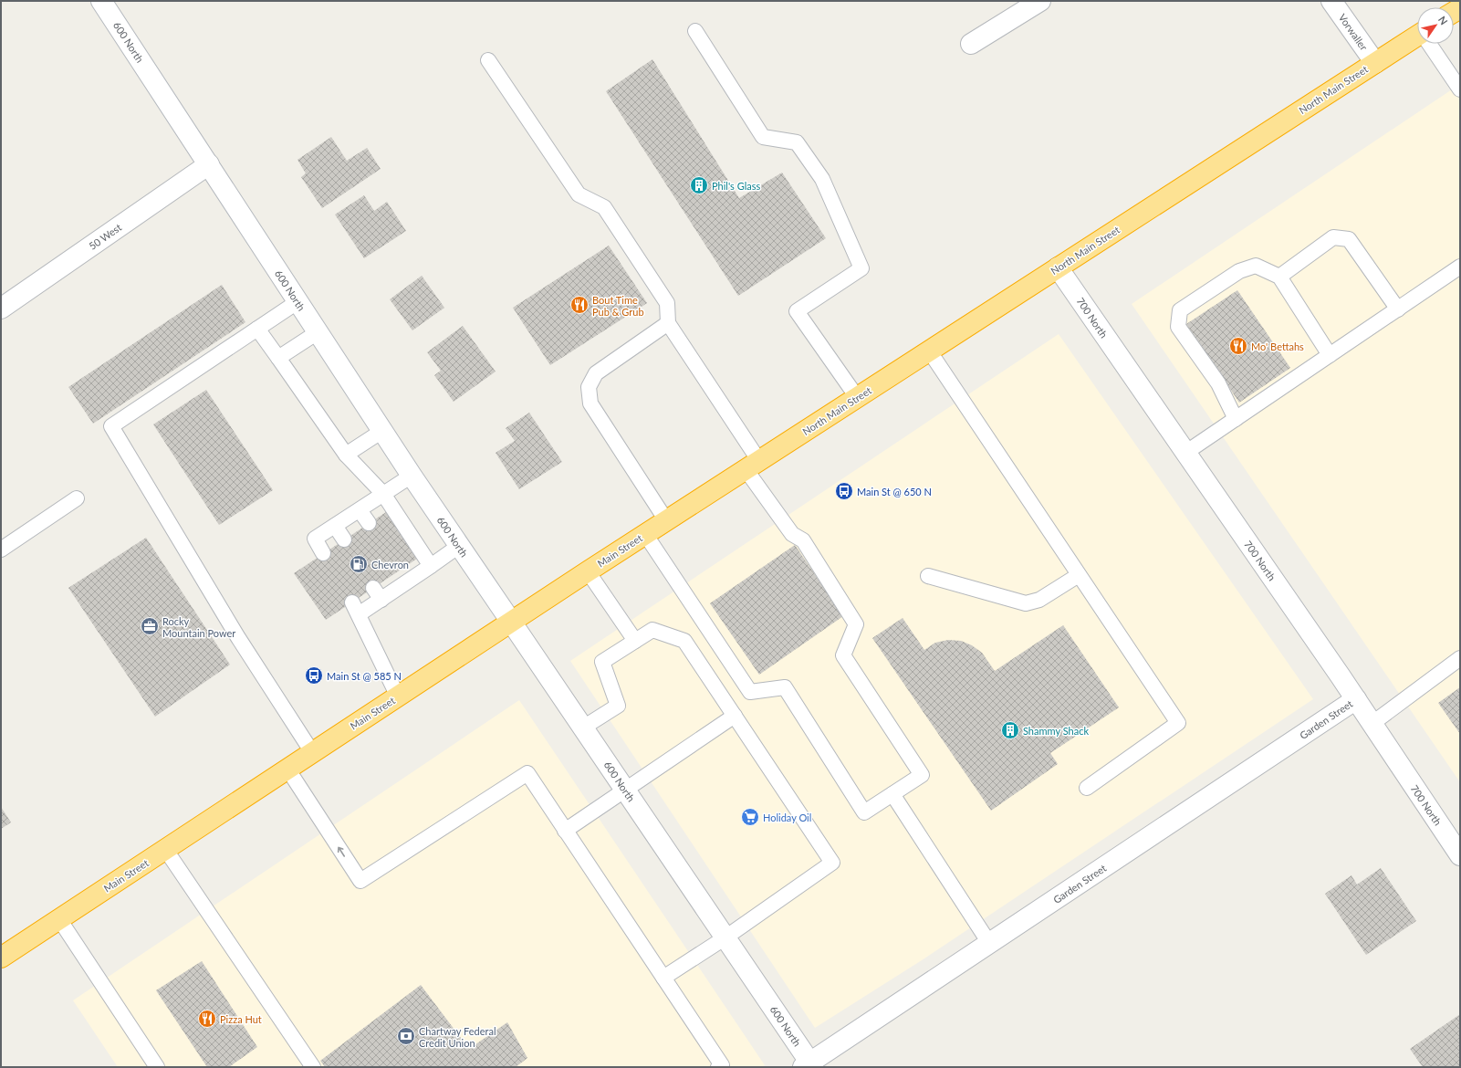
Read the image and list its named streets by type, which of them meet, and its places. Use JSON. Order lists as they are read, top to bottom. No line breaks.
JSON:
{"streets":{"highway":["North Main Street","Main Street"],"street":["Vorwaller","600 North","50 West","700 North","Garden Street"]},"crossings":[["Vorwaller","North Main Street"],["600 North","50 West"],["600 North","Main Street"],["600 North","Garden Street"],["North Main Street","700 North"],["North Main Street","Main Street"],["700 North","Garden Street"]],"places":{"building":["Phil's Glass","Shammy Shack"],"restaurant":["Bout Time Pub & Grub","Mo' Bettahs","Pizza Hut"],"bus stop":["Main St @ 650 N","Main St @ 585 N"],"fuel station":["Chevron"],"office":["Rocky Mountain Power"],"supermarket":["Holiday Oil"],"bank":["Chartway Federal Credit Union"]},"north":"top right"}
